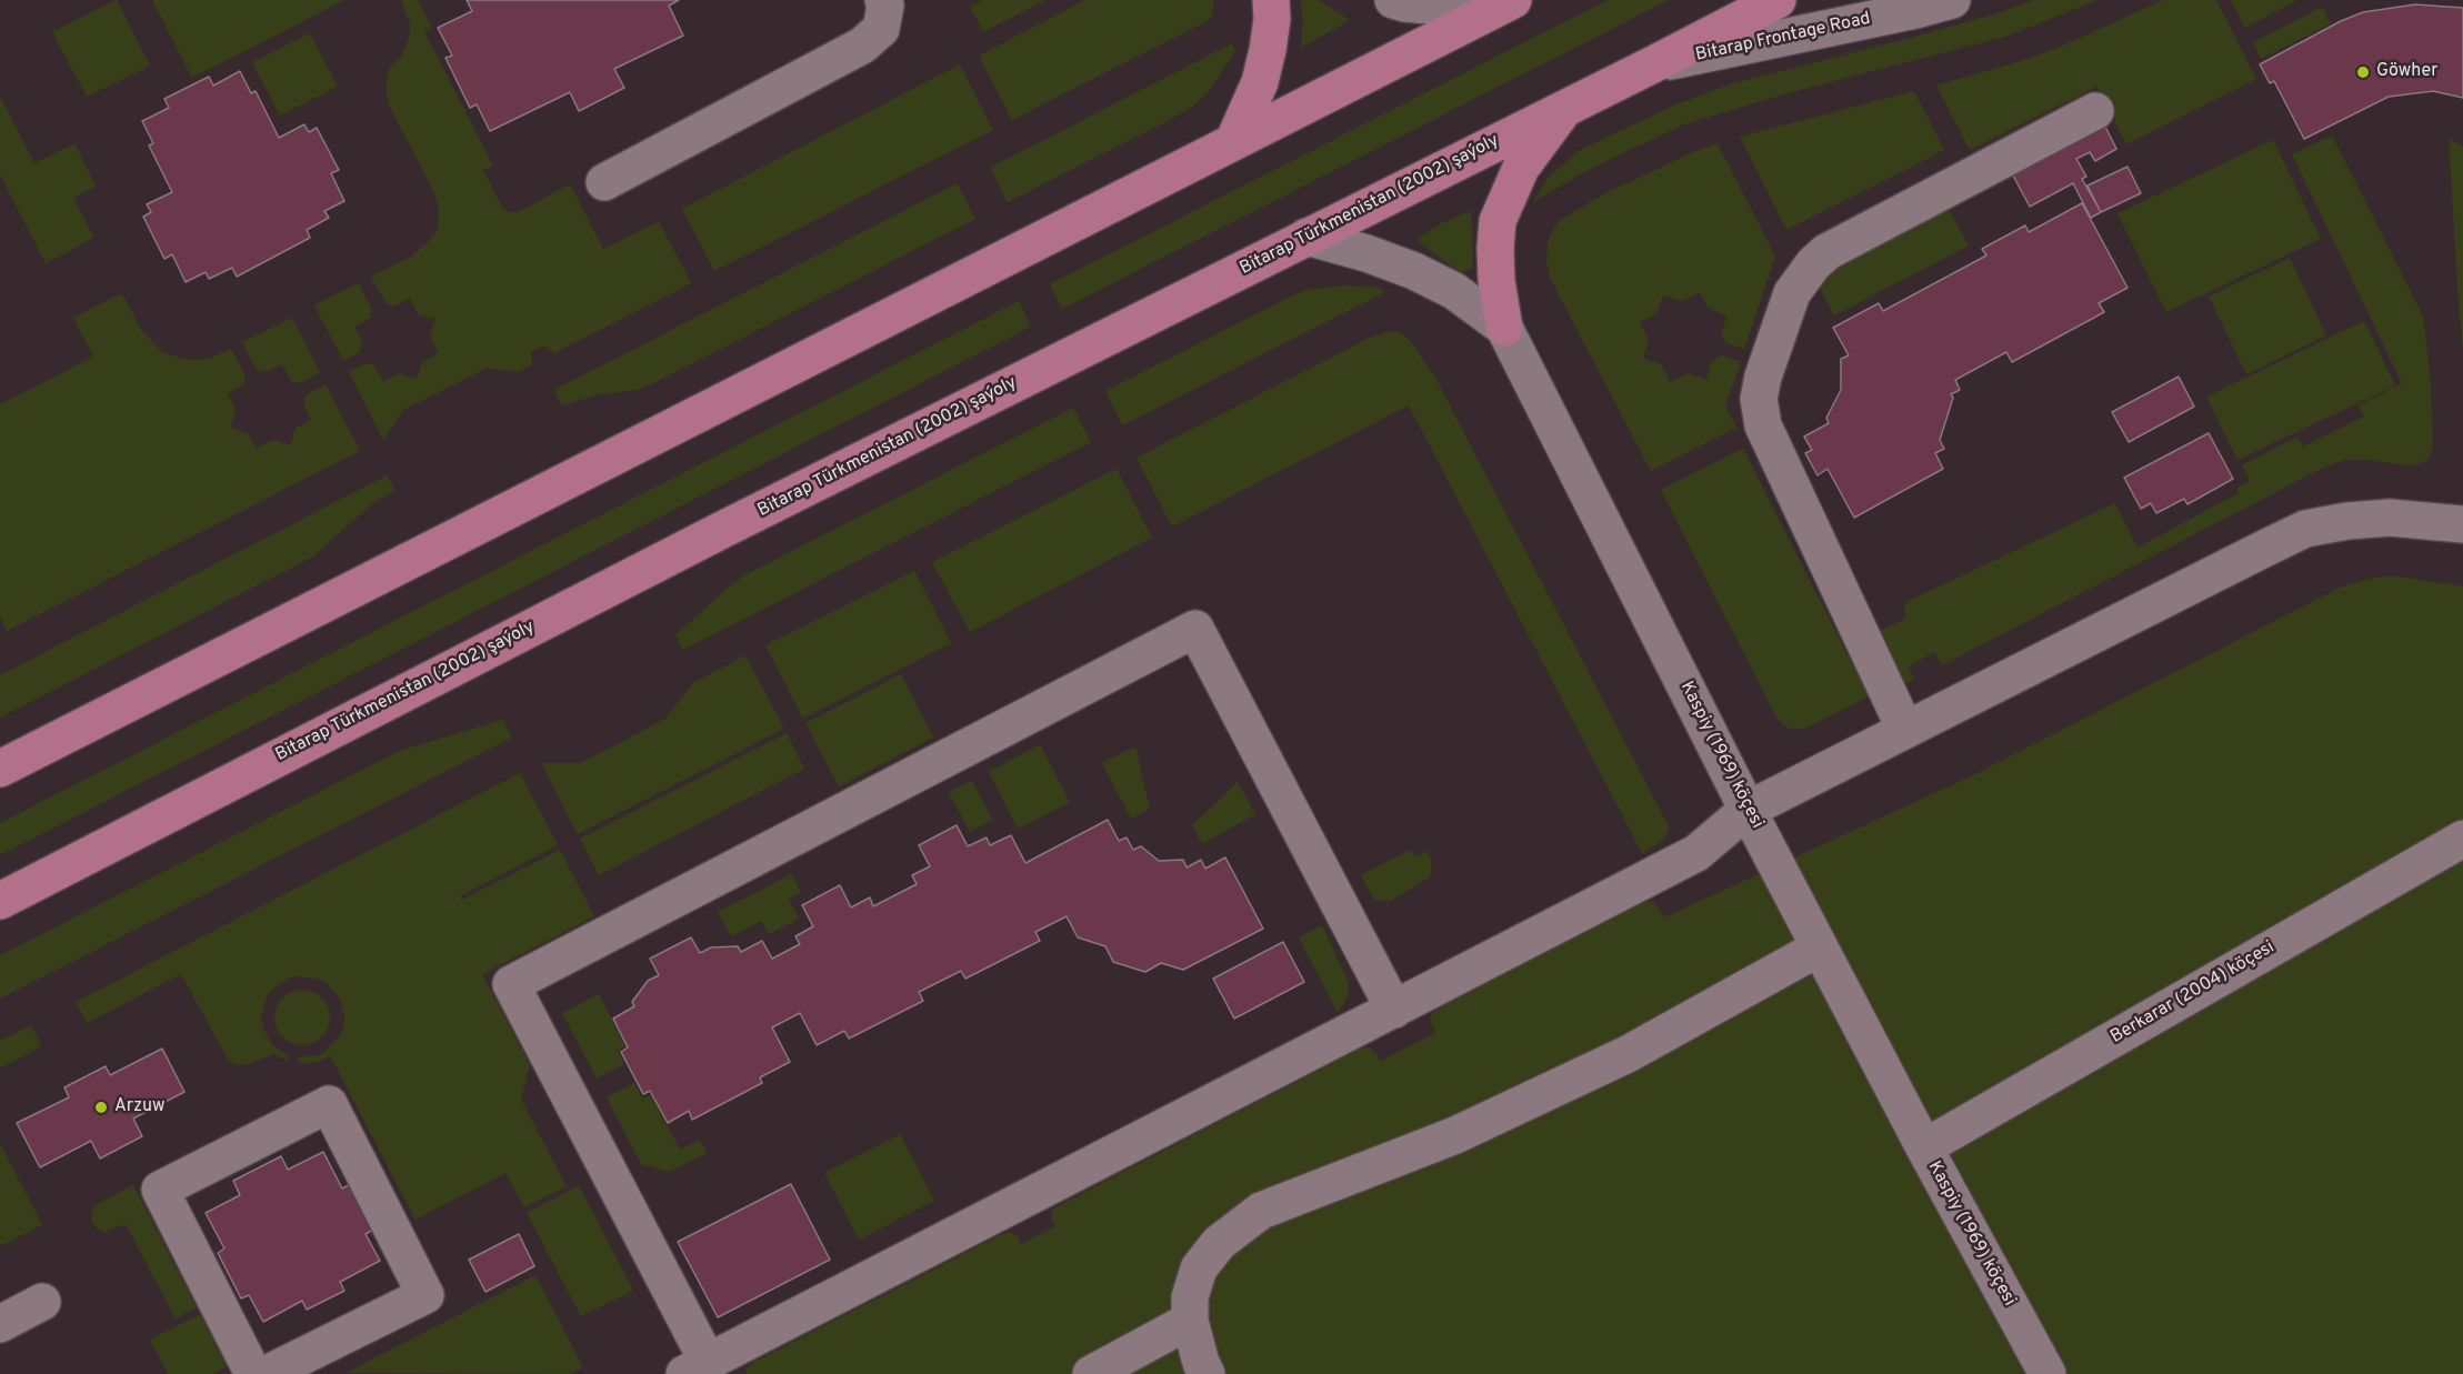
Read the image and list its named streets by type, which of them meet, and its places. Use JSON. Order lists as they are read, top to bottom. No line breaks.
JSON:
{"streets":{"main road":["Bitarap Türkmenistan (2002) şaýoly"],"street":["Bitarap Frontage Road","Kaspiy (1969) köçesi","Berkarar (2004) köçesi"]},"crossings":[["Bitarap Frontage Road","Bitarap Türkmenistan (2002) şaýoly"],["Bitarap Türkmenistan (2002) şaýoly","Kaspiy (1969) köçesi"],["Kaspiy (1969) köçesi","Berkarar (2004) köçesi"]],"places":["Göwher","Arzuw"]}
